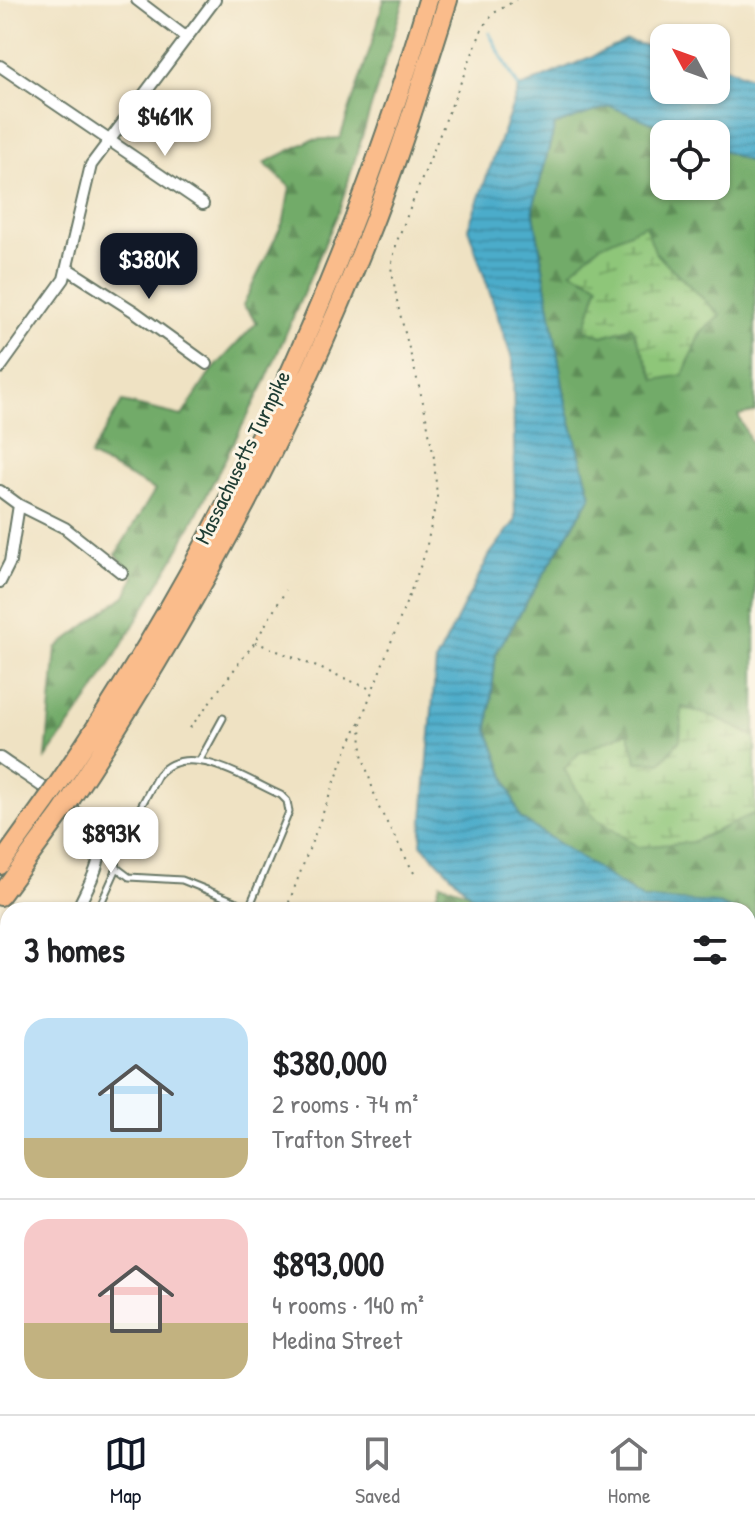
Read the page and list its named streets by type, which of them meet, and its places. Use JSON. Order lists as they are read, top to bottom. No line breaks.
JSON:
{"streets":{"highway":["Massachusetts Turnpike"]},"north":"top left","page":{"price":["$461K","$380K","$893K"],"heading":"3 homes","list":[{"name":"$380,000","note":"2 rooms · 74 m² · Trafton Street"},{"name":"$893,000","note":"4 rooms · 140 m² · Medina Street"}],"tabs":["Map","Saved","Home"]}}
